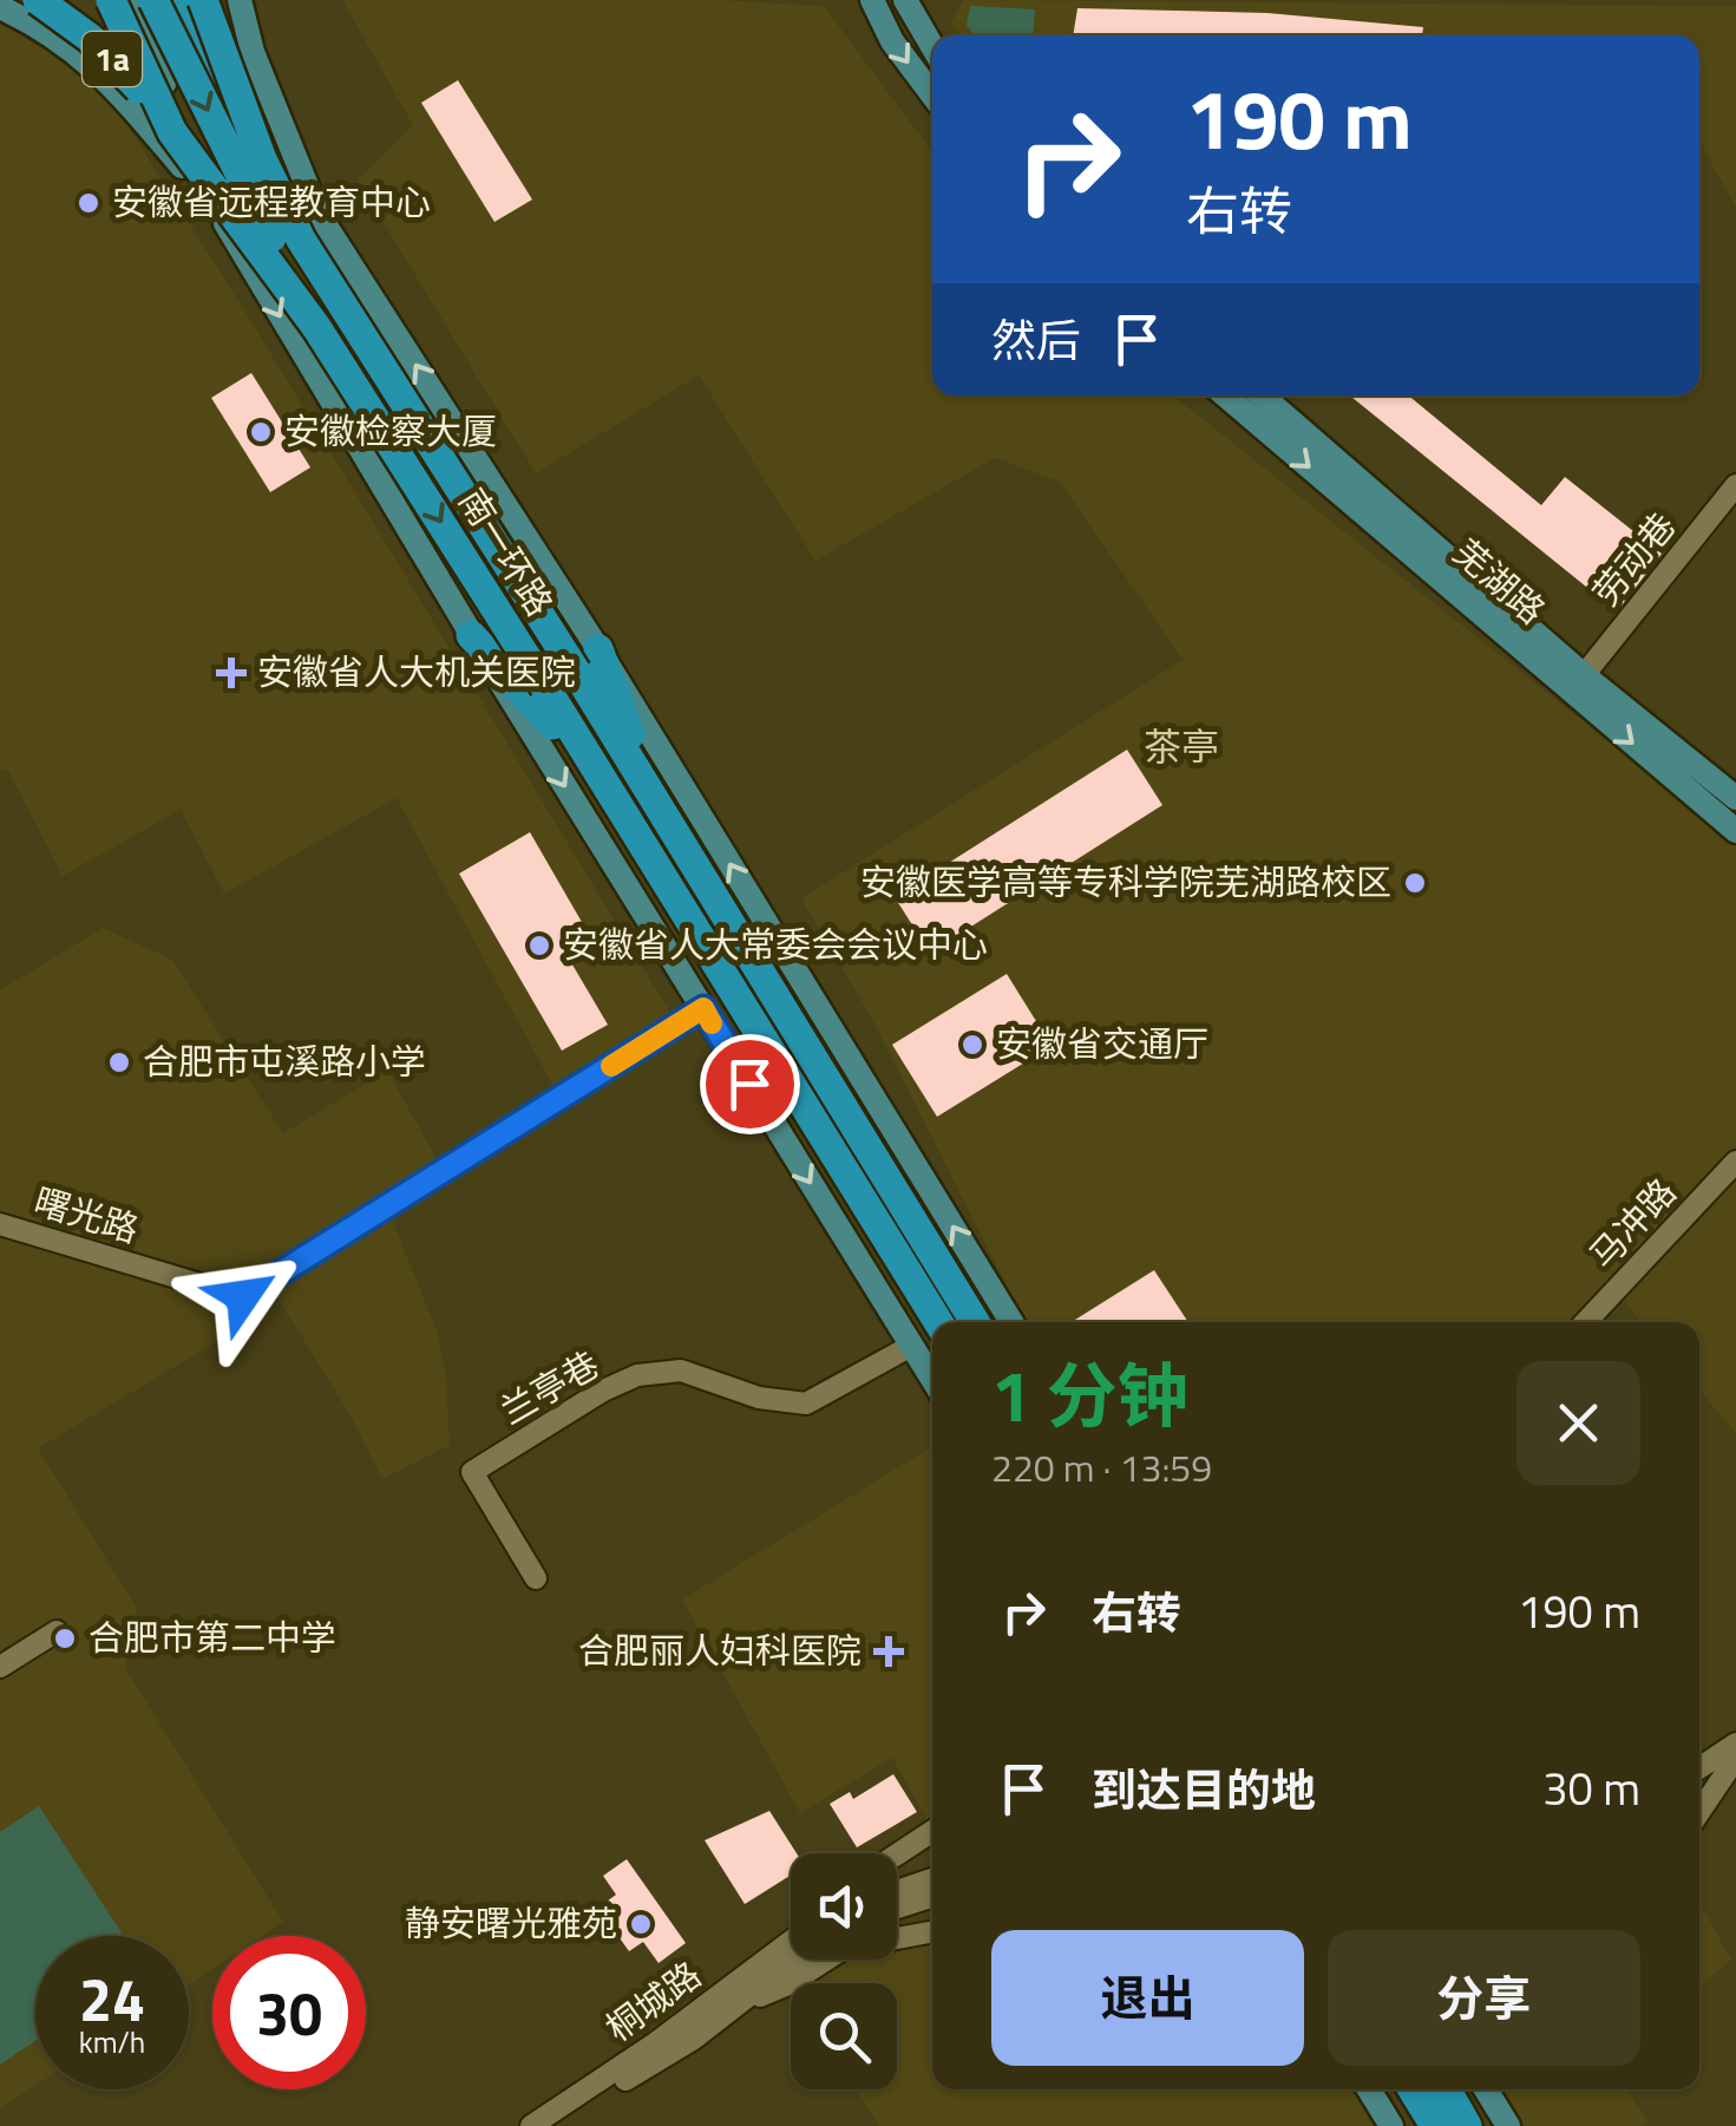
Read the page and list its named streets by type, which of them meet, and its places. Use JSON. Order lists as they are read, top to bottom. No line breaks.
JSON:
{"streets":{"highway":["1a","南一环路"],"main road":["芜湖路"],"street":["劳动巷","曙光路","马冲路","兰亭巷","桐城路"]},"crossings":[["1a","南一环路"],["劳动巷","芜湖路"]],"districts":["茶亭"],"places":{"other":["安徽省远程教育中心","安徽检察大厦","安徽医学高等专科学院芜湖路校区","安徽省人大常委会会议中心","安徽省交通厅","合肥市屯溪路小学","合肥市第二中学","静安曙光雅苑"],"health":["安徽省人大机关医院","合肥丽人妇科医院"]},"page":{"turn":["190 m","右转"],"then":"然后","heading":["1 分钟","220 m · 13:59"],"list":[{"name":"右转","value":"190 m"},{"name":"到达目的地","value":"30 m"}],"buttons":["退出","分享"],"speed":"24 km/h","limit":"30"}}
